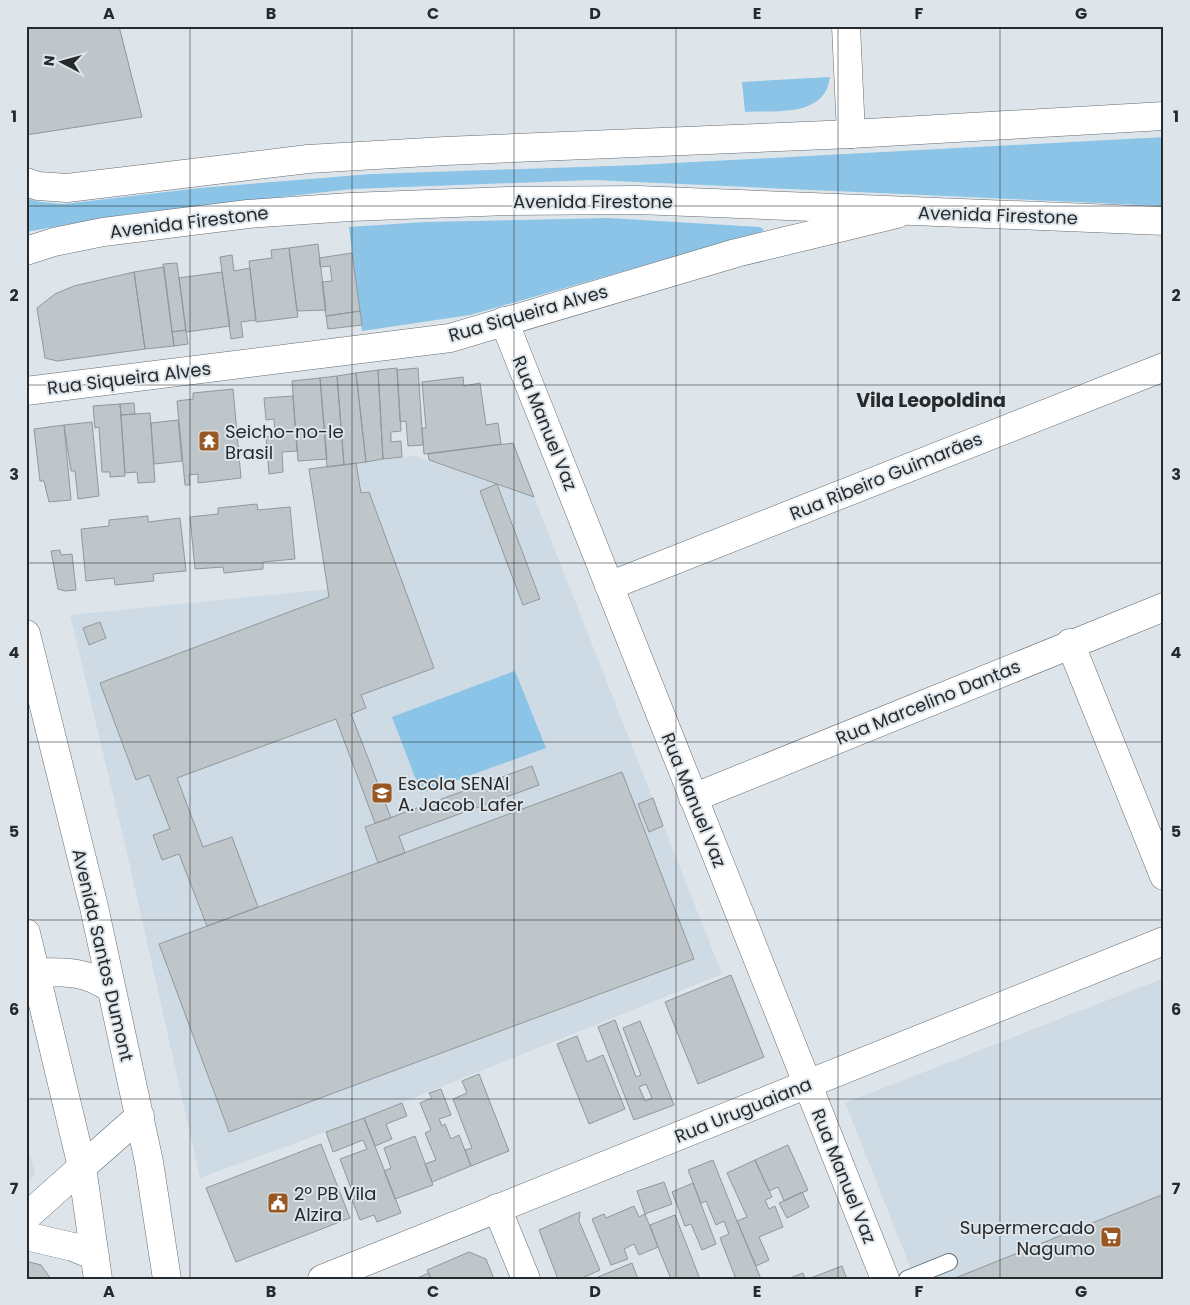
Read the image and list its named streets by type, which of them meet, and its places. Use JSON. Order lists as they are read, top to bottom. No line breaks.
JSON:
{"streets":{"main road":["Avenida Firestone","Rua Siqueira Alves","Rua Manuel Vaz","Rua Ribeiro Guimarães","Rua Marcelino Dantas","Avenida Santos Dumont","Rua Uruguaiana"]},"crossings":[["Avenida Firestone","Rua Siqueira Alves"],["Rua Siqueira Alves","Rua Manuel Vaz"],["Rua Manuel Vaz","Rua Ribeiro Guimarães"],["Rua Manuel Vaz","Rua Marcelino Dantas"],["Rua Manuel Vaz","Rua Uruguaiana"]],"districts":["Vila Leopoldina"],"places":{"temple":["Seicho-no-Ie Brasil"],"school or university":["Escola SENAI A. Jacob Lafer"],"public building":["2º PB Vila Alzira"],"supermarket":["Supermercado Nagumo"]},"north":"left","grid":{"columns":["A","B","C","D","E","F","G"],"rows":["1","2","3","4","5","6","7"]}}
